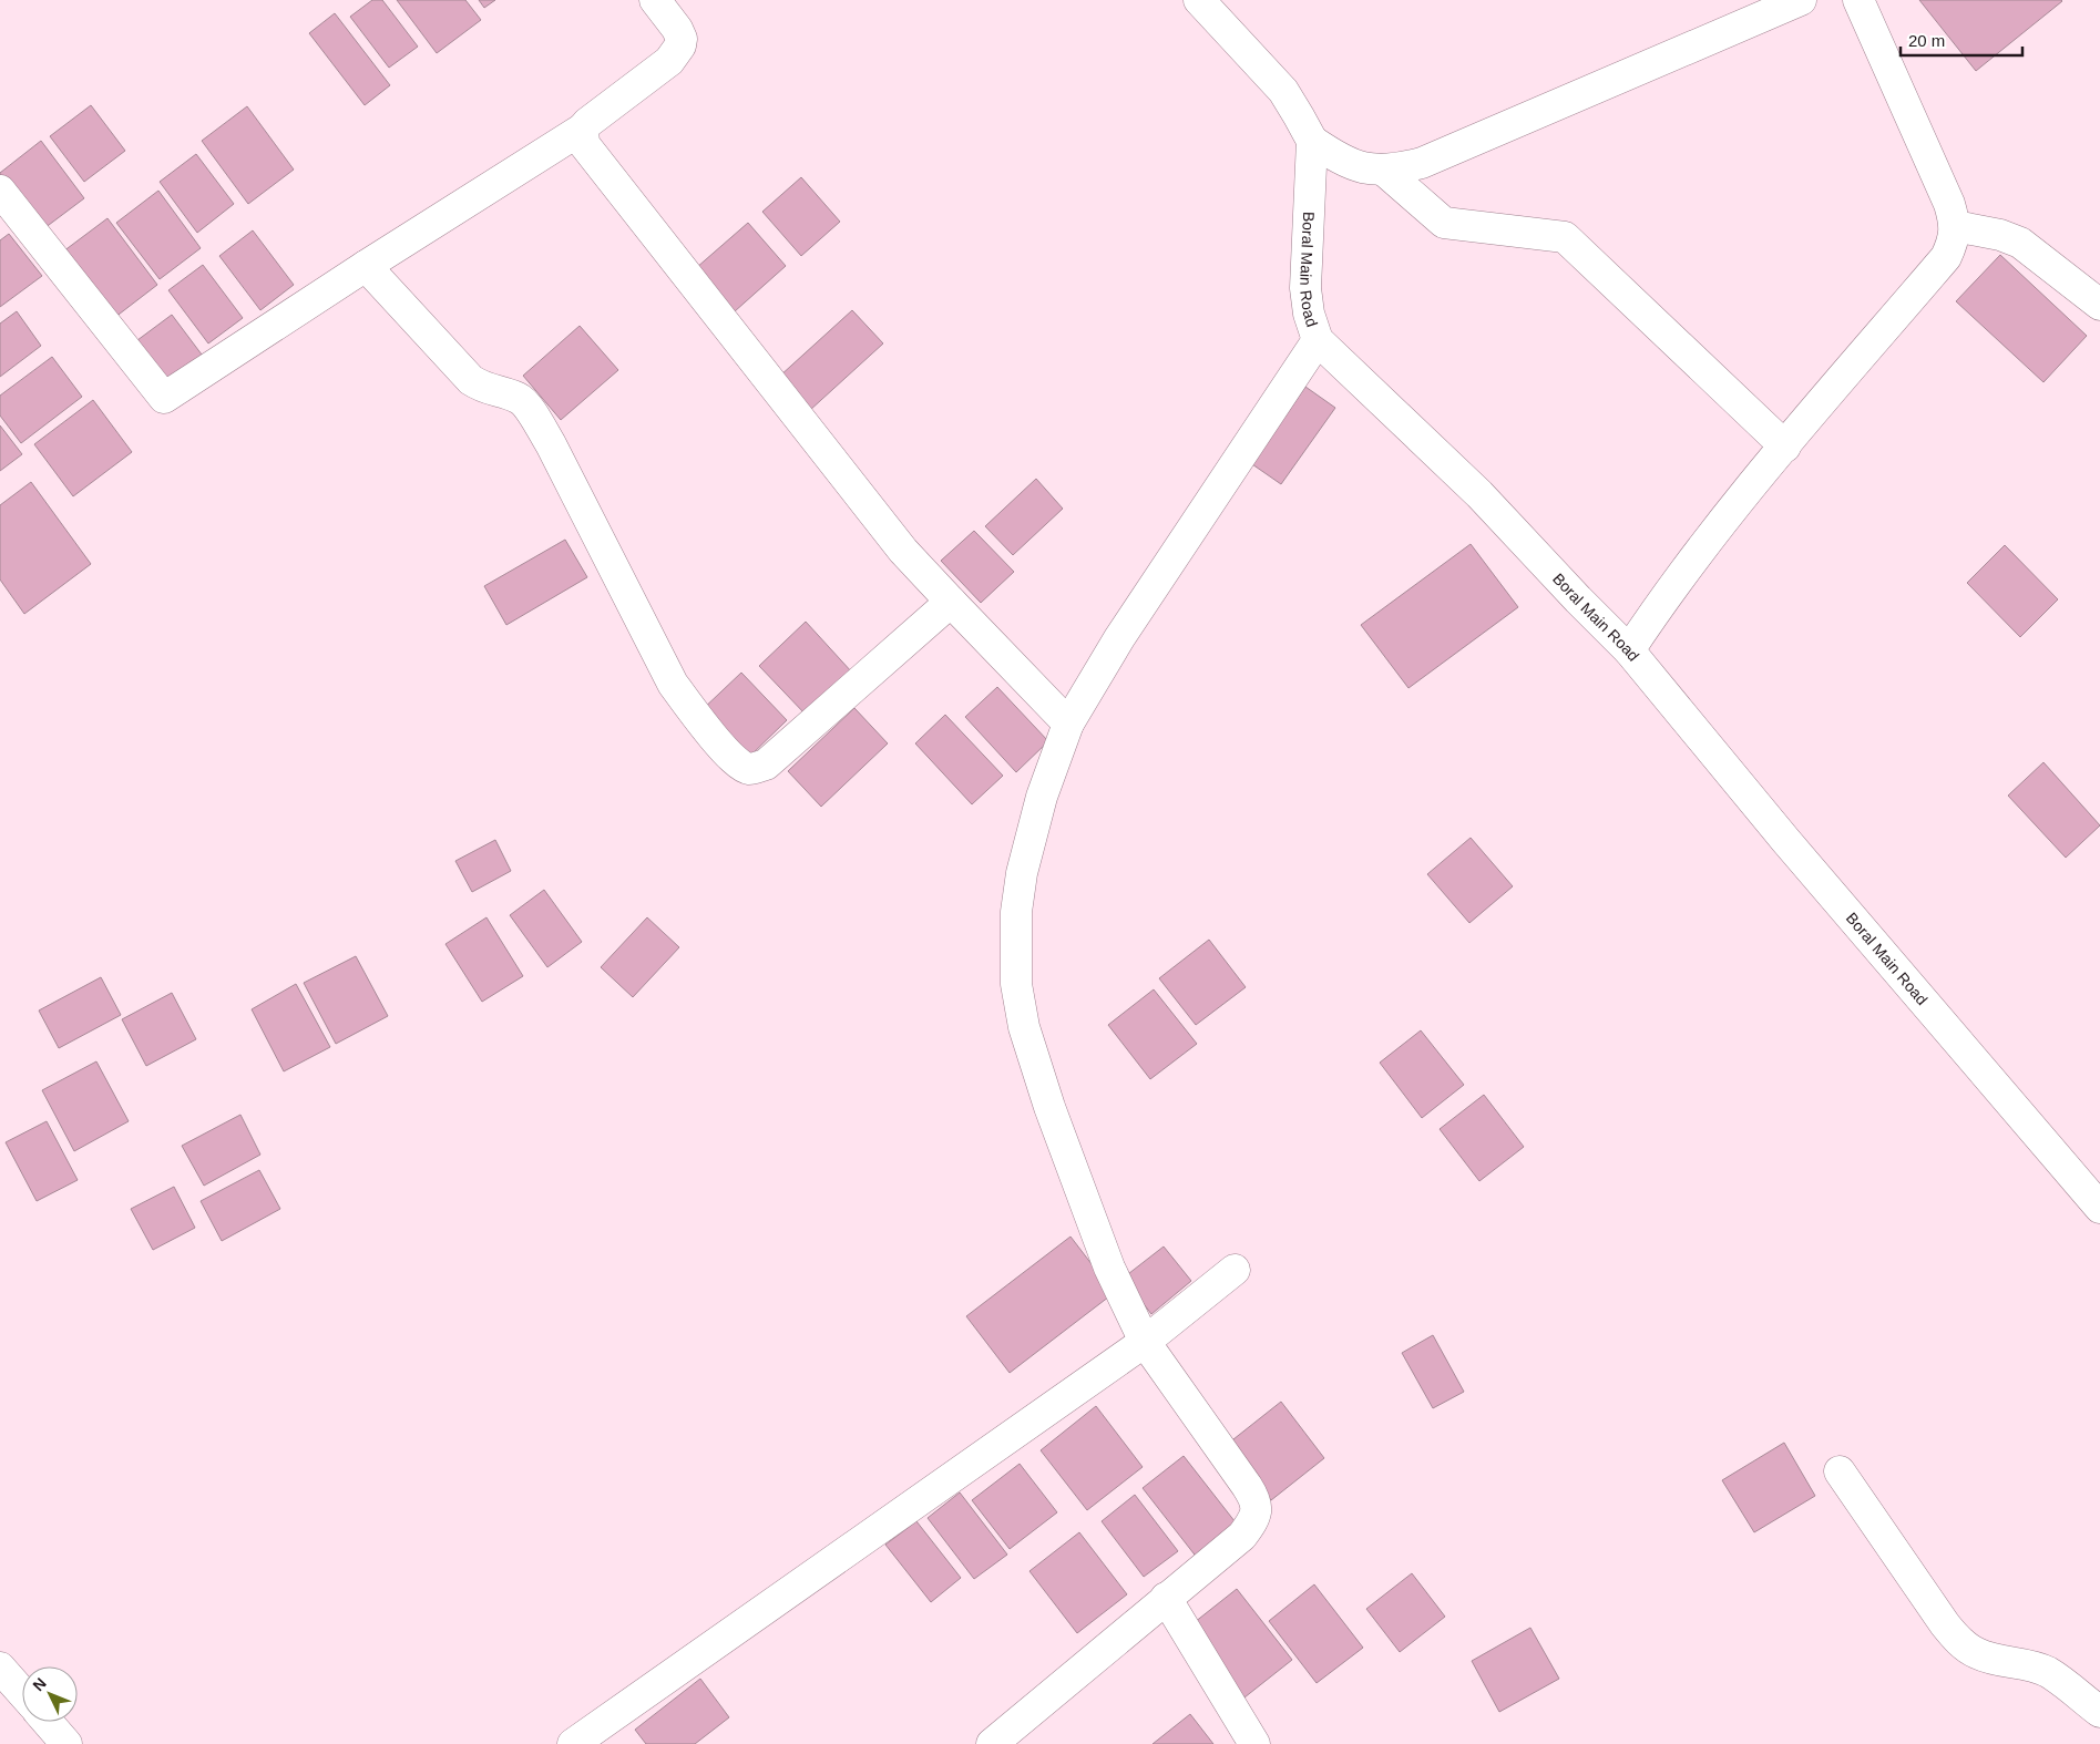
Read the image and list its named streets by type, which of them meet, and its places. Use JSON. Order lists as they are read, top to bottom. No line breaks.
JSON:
{"streets":{"street":["Boral Main Road"]},"scale_bar":"20 m","north":"top left"}
